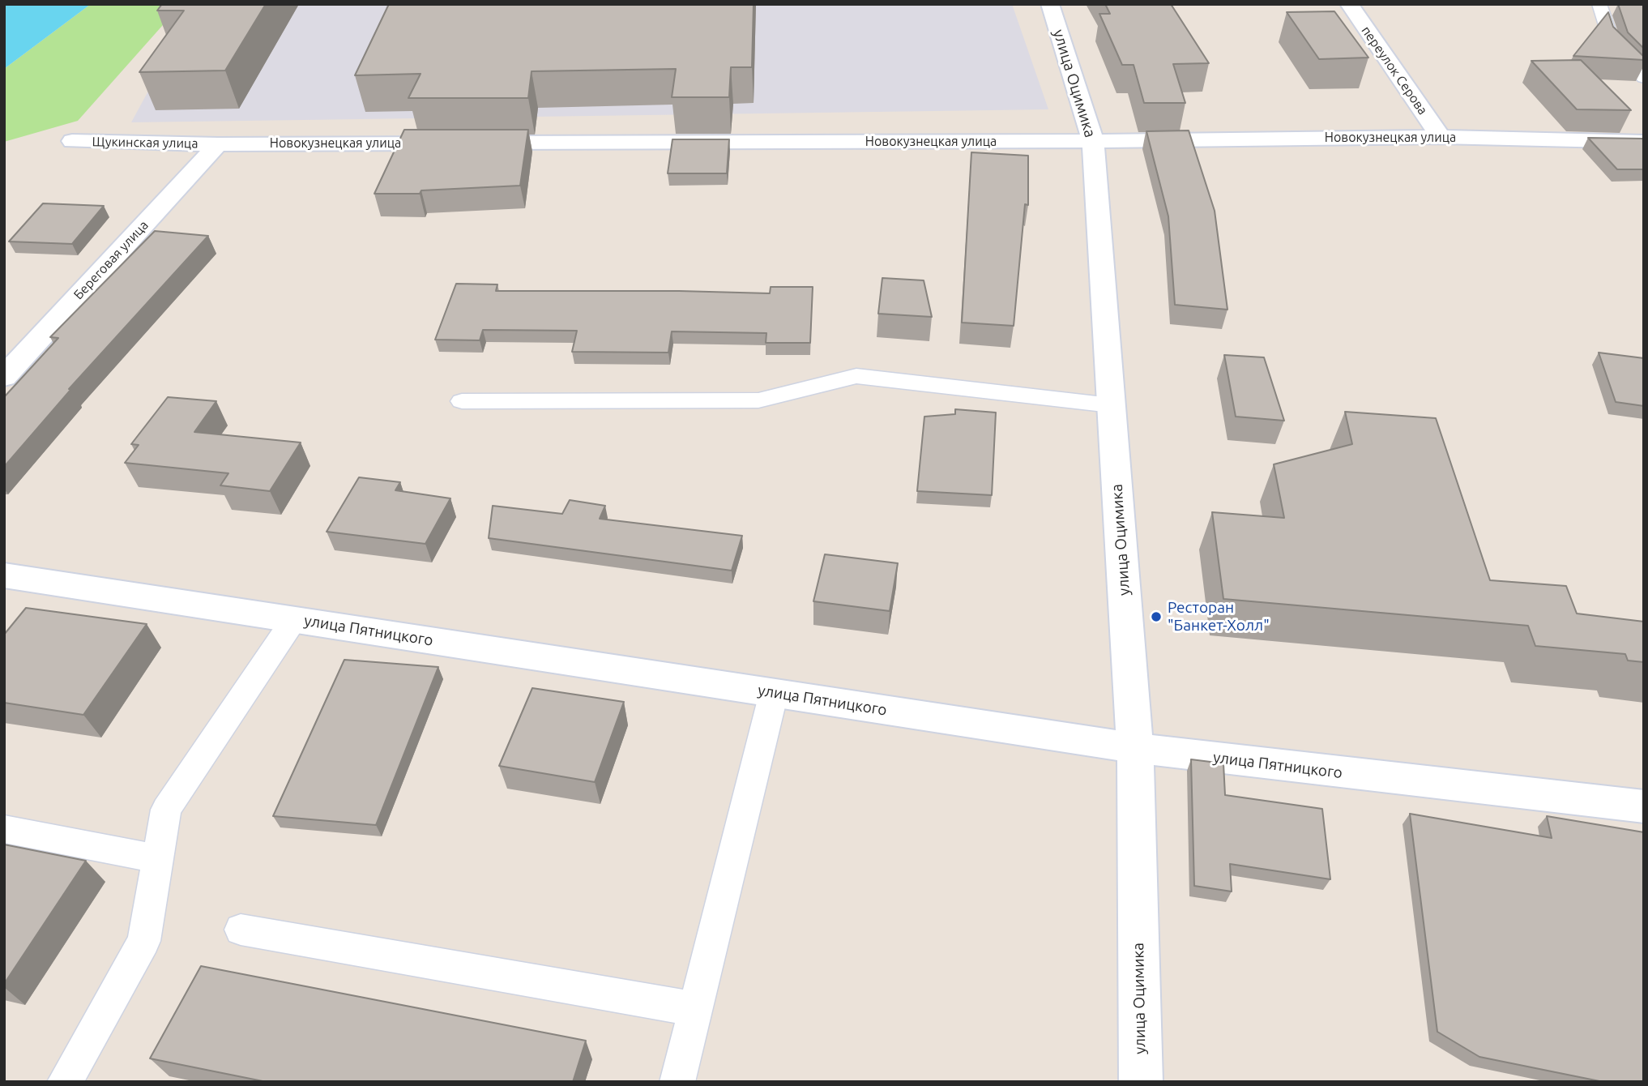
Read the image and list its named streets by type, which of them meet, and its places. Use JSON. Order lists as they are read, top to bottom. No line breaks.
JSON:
{"streets":{"street":["переулок Серова","улица Оцимика","Новокузнецкая улица","Щукинская улица","Береговая улица","улица Пятницкого"]},"crossings":[["переулок Серова","Новокузнецкая улица"],["улица Оцимика","Новокузнецкая улица"],["улица Оцимика","улица Пятницкого"],["Новокузнецкая улица","Щукинская улица"],["Новокузнецкая улица","Береговая улица"],["Щукинская улица","Береговая улица"]],"places":["Ресторан \"Банкет-Холл\""]}
